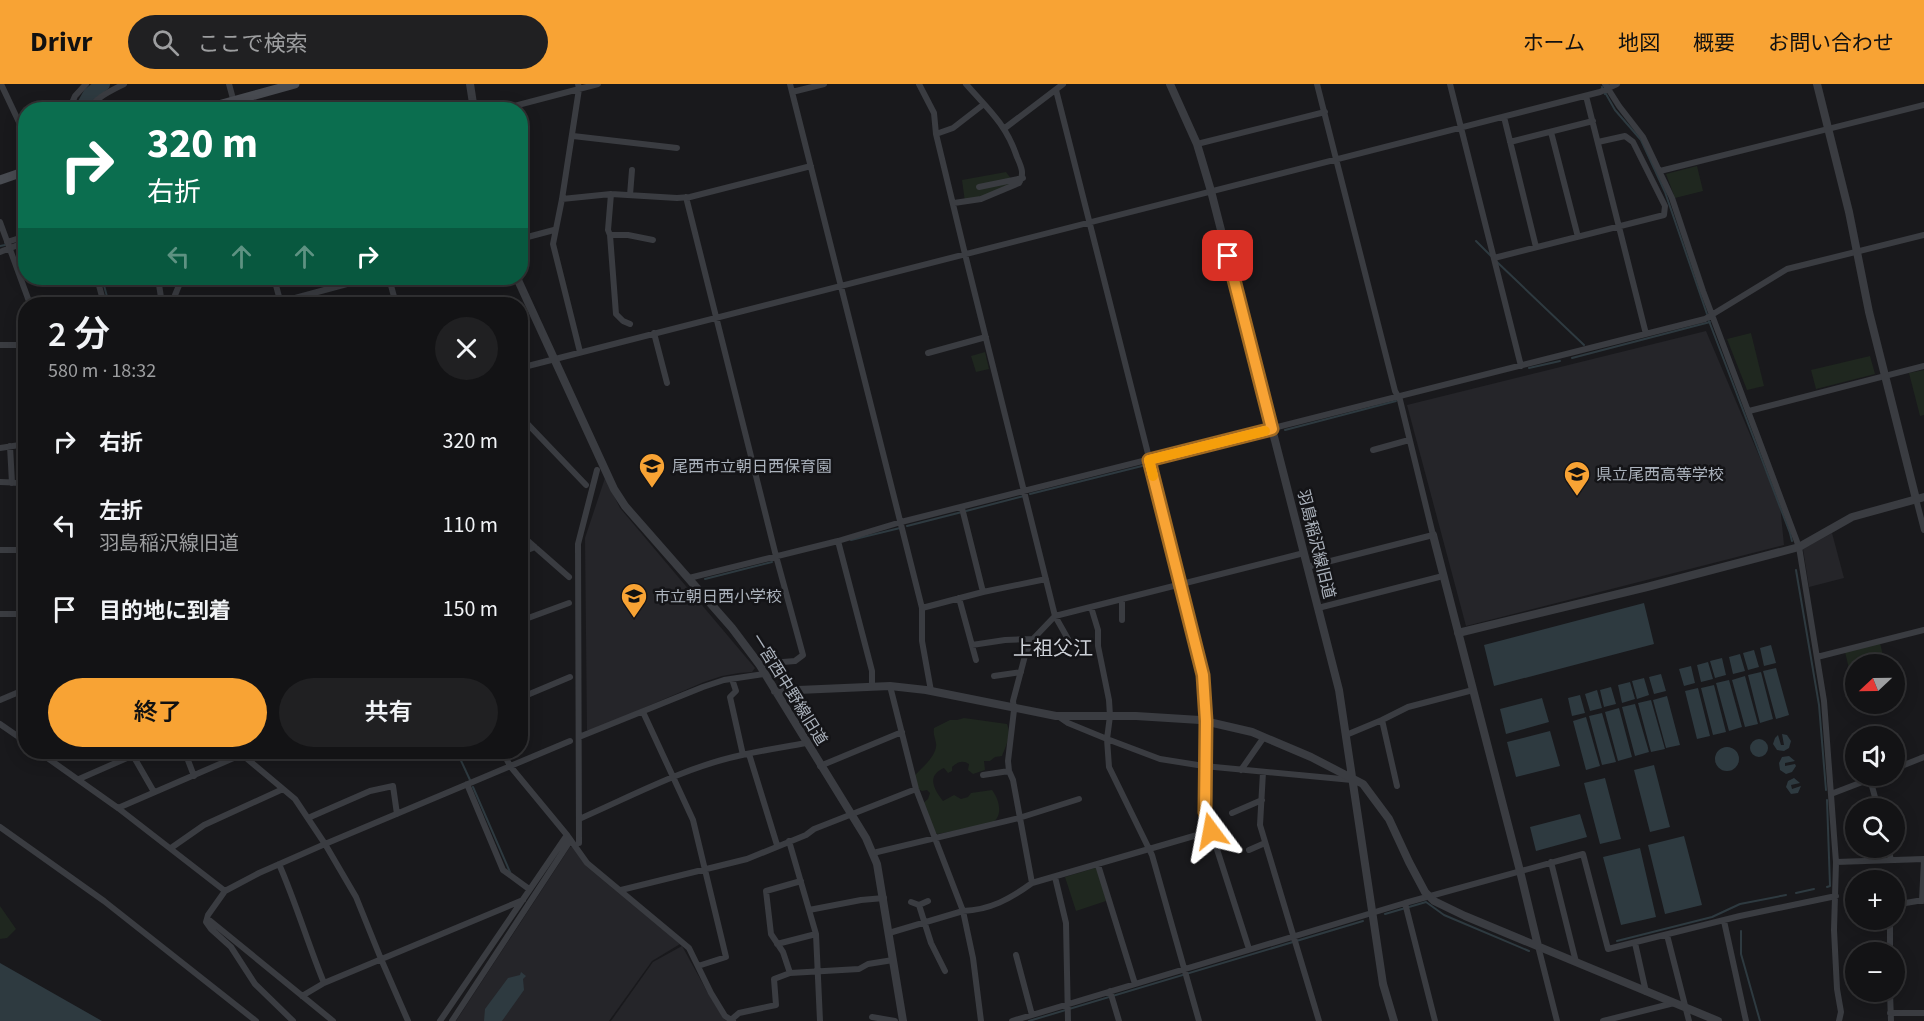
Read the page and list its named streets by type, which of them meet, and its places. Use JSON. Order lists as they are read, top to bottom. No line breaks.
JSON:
{"streets":{"street":["羽島稲沢線旧道","一宮西中野線旧道"]},"districts":["上祖父江"],"places":{"school or university":["尾西市立朝日西保育園","県立尾西高等学校","市立朝日西小学校"]},"north":"left","page":{"header":"Drivr","search":"ここで検索","nav":["ホーム","地図","概要","お問い合わせ"],"turn":["320 m","右折"],"heading":["2 分","580 m · 18:32"],"list":[{"name":"右折","value":"320 m"},{"name":"左折","note":"羽島稲沢線旧道","value":"110 m"},{"name":"目的地に到着","value":"150 m"}],"map_buttons":["+","−"],"buttons":["終了","共有"]}}
